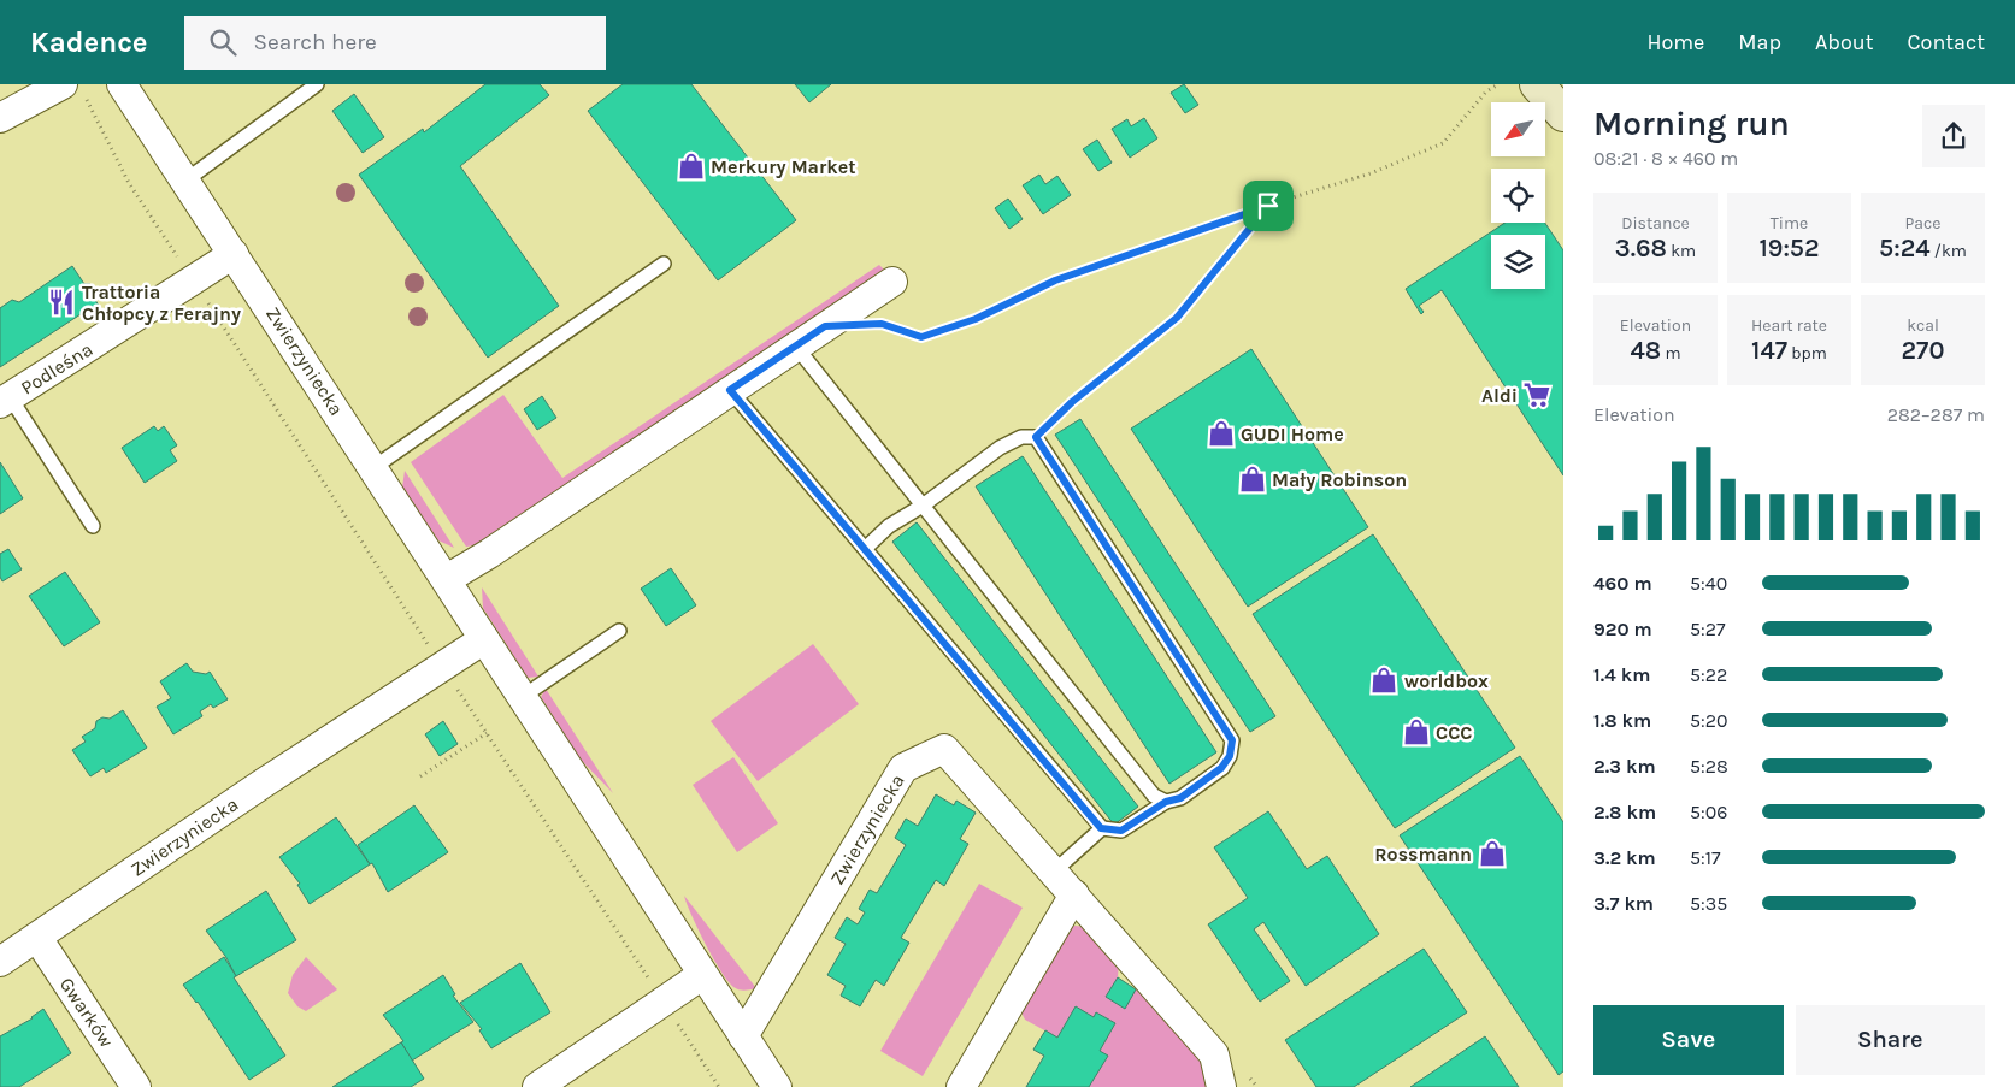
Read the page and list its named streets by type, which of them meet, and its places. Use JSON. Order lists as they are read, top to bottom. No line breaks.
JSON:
{"streets":{"street":["Zwierzyniecka","Podleśna","Gwarków"]},"crossings":[["Zwierzyniecka","Podleśna"],["Zwierzyniecka","Gwarków"]],"places":{"shop":["Merkury Market","GUDI Home","Mały Robinson","worldbox","CCC","Rossmann"],"restaurant":["Trattoria Chłopcy z Ferajny"],"supermarket":["Aldi"]},"north":"bottom left","page":{"header":"Kadence","search":"Search here","nav":["Home","Map","About","Contact"],"heading":["Morning run","08:21 · 8 × 460 m"],"stats":[["Distance","3.68 km"],["Time","19:52"],["Pace","5:24 /km"],["Elevation","48 m"],["Heart rate","147 bpm"],["kcal","270"]],"chart":["Elevation","282–287 m"],"list":[{"name":"460 m","note":"5:40"},{"name":"920 m","note":"5:27"},{"name":"1.4 km","note":"5:22"},{"name":"1.8 km","note":"5:20"},{"name":"2.3 km","note":"5:28"},{"name":"2.8 km","note":"5:06"},{"name":"3.2 km","note":"5:17"},{"name":"3.7 km","note":"5:35"}],"buttons":["Save","Share"]}}
